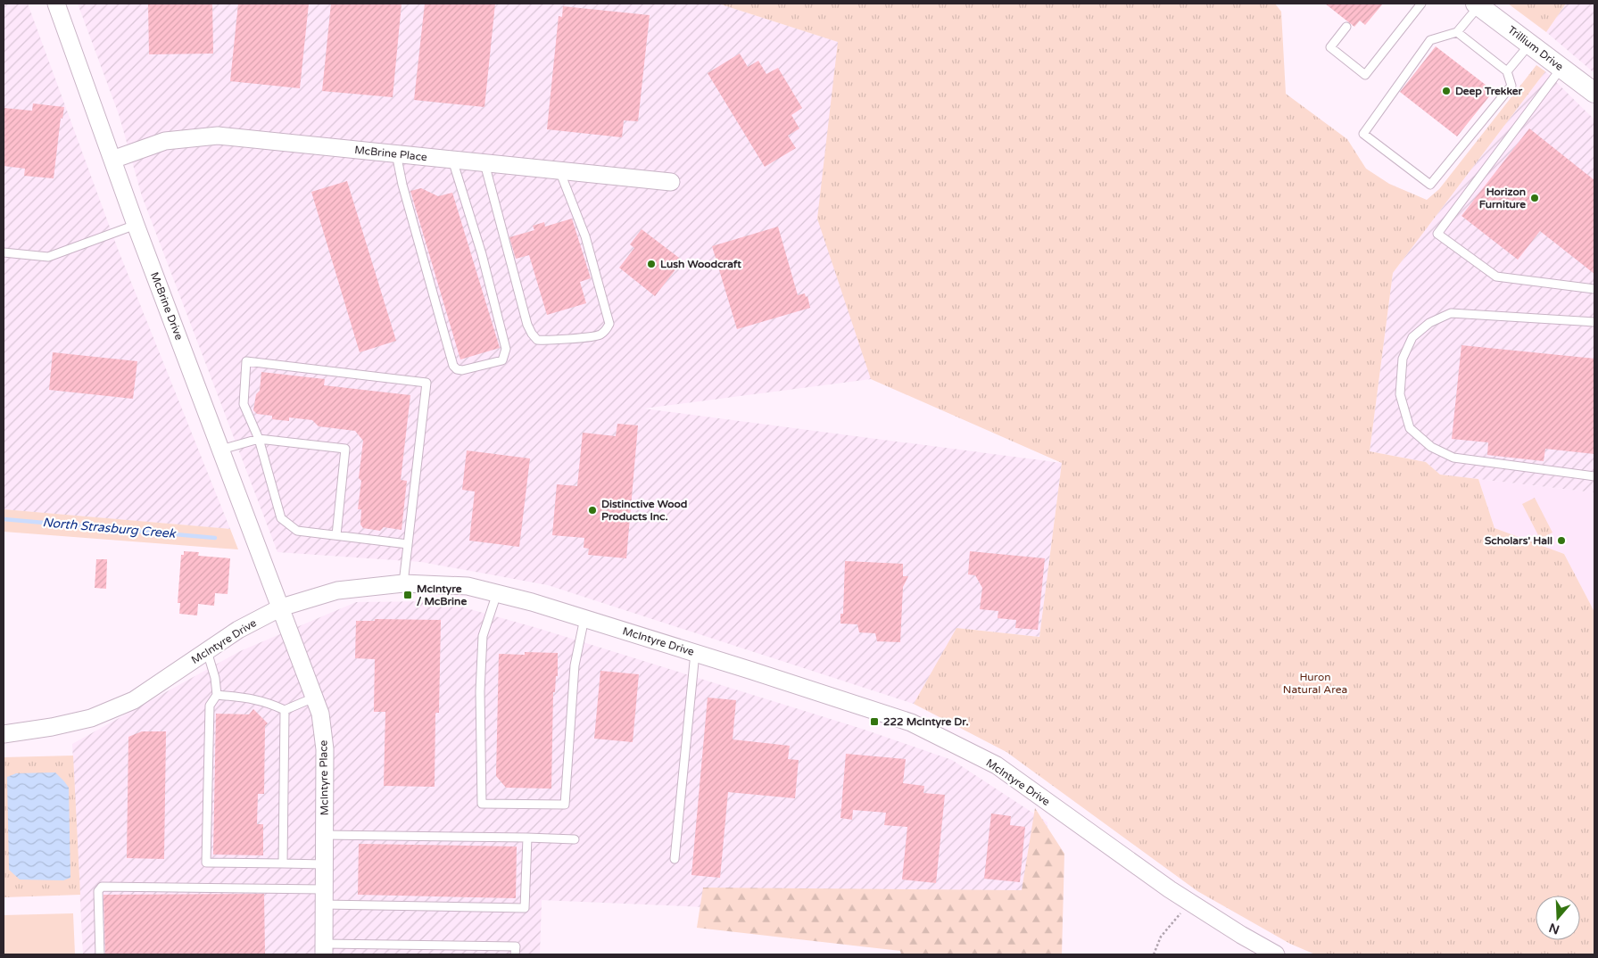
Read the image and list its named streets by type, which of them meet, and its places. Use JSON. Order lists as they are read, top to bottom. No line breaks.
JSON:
{"streets":{"street":["Trillium Drive","McBrine Place","McBrine Drive","McIntyre Drive","McIntyre Place"]},"crossings":[["McBrine Place","McBrine Drive"],["McBrine Drive","McIntyre Drive"],["McBrine Drive","McIntyre Place"],["McIntyre Drive","McIntyre Place"]],"water":["North Strasburg Creek"],"parks":["Huron Natural Area"],"places":{"other":["Deep Trekker","Horizon Furniture","Lush Woodcraft","Distinctive Wood Products Inc.","Scholars' Hall"],"transit":["McIntyre / McBrine","222 McIntyre Dr."]},"north":"bottom"}
